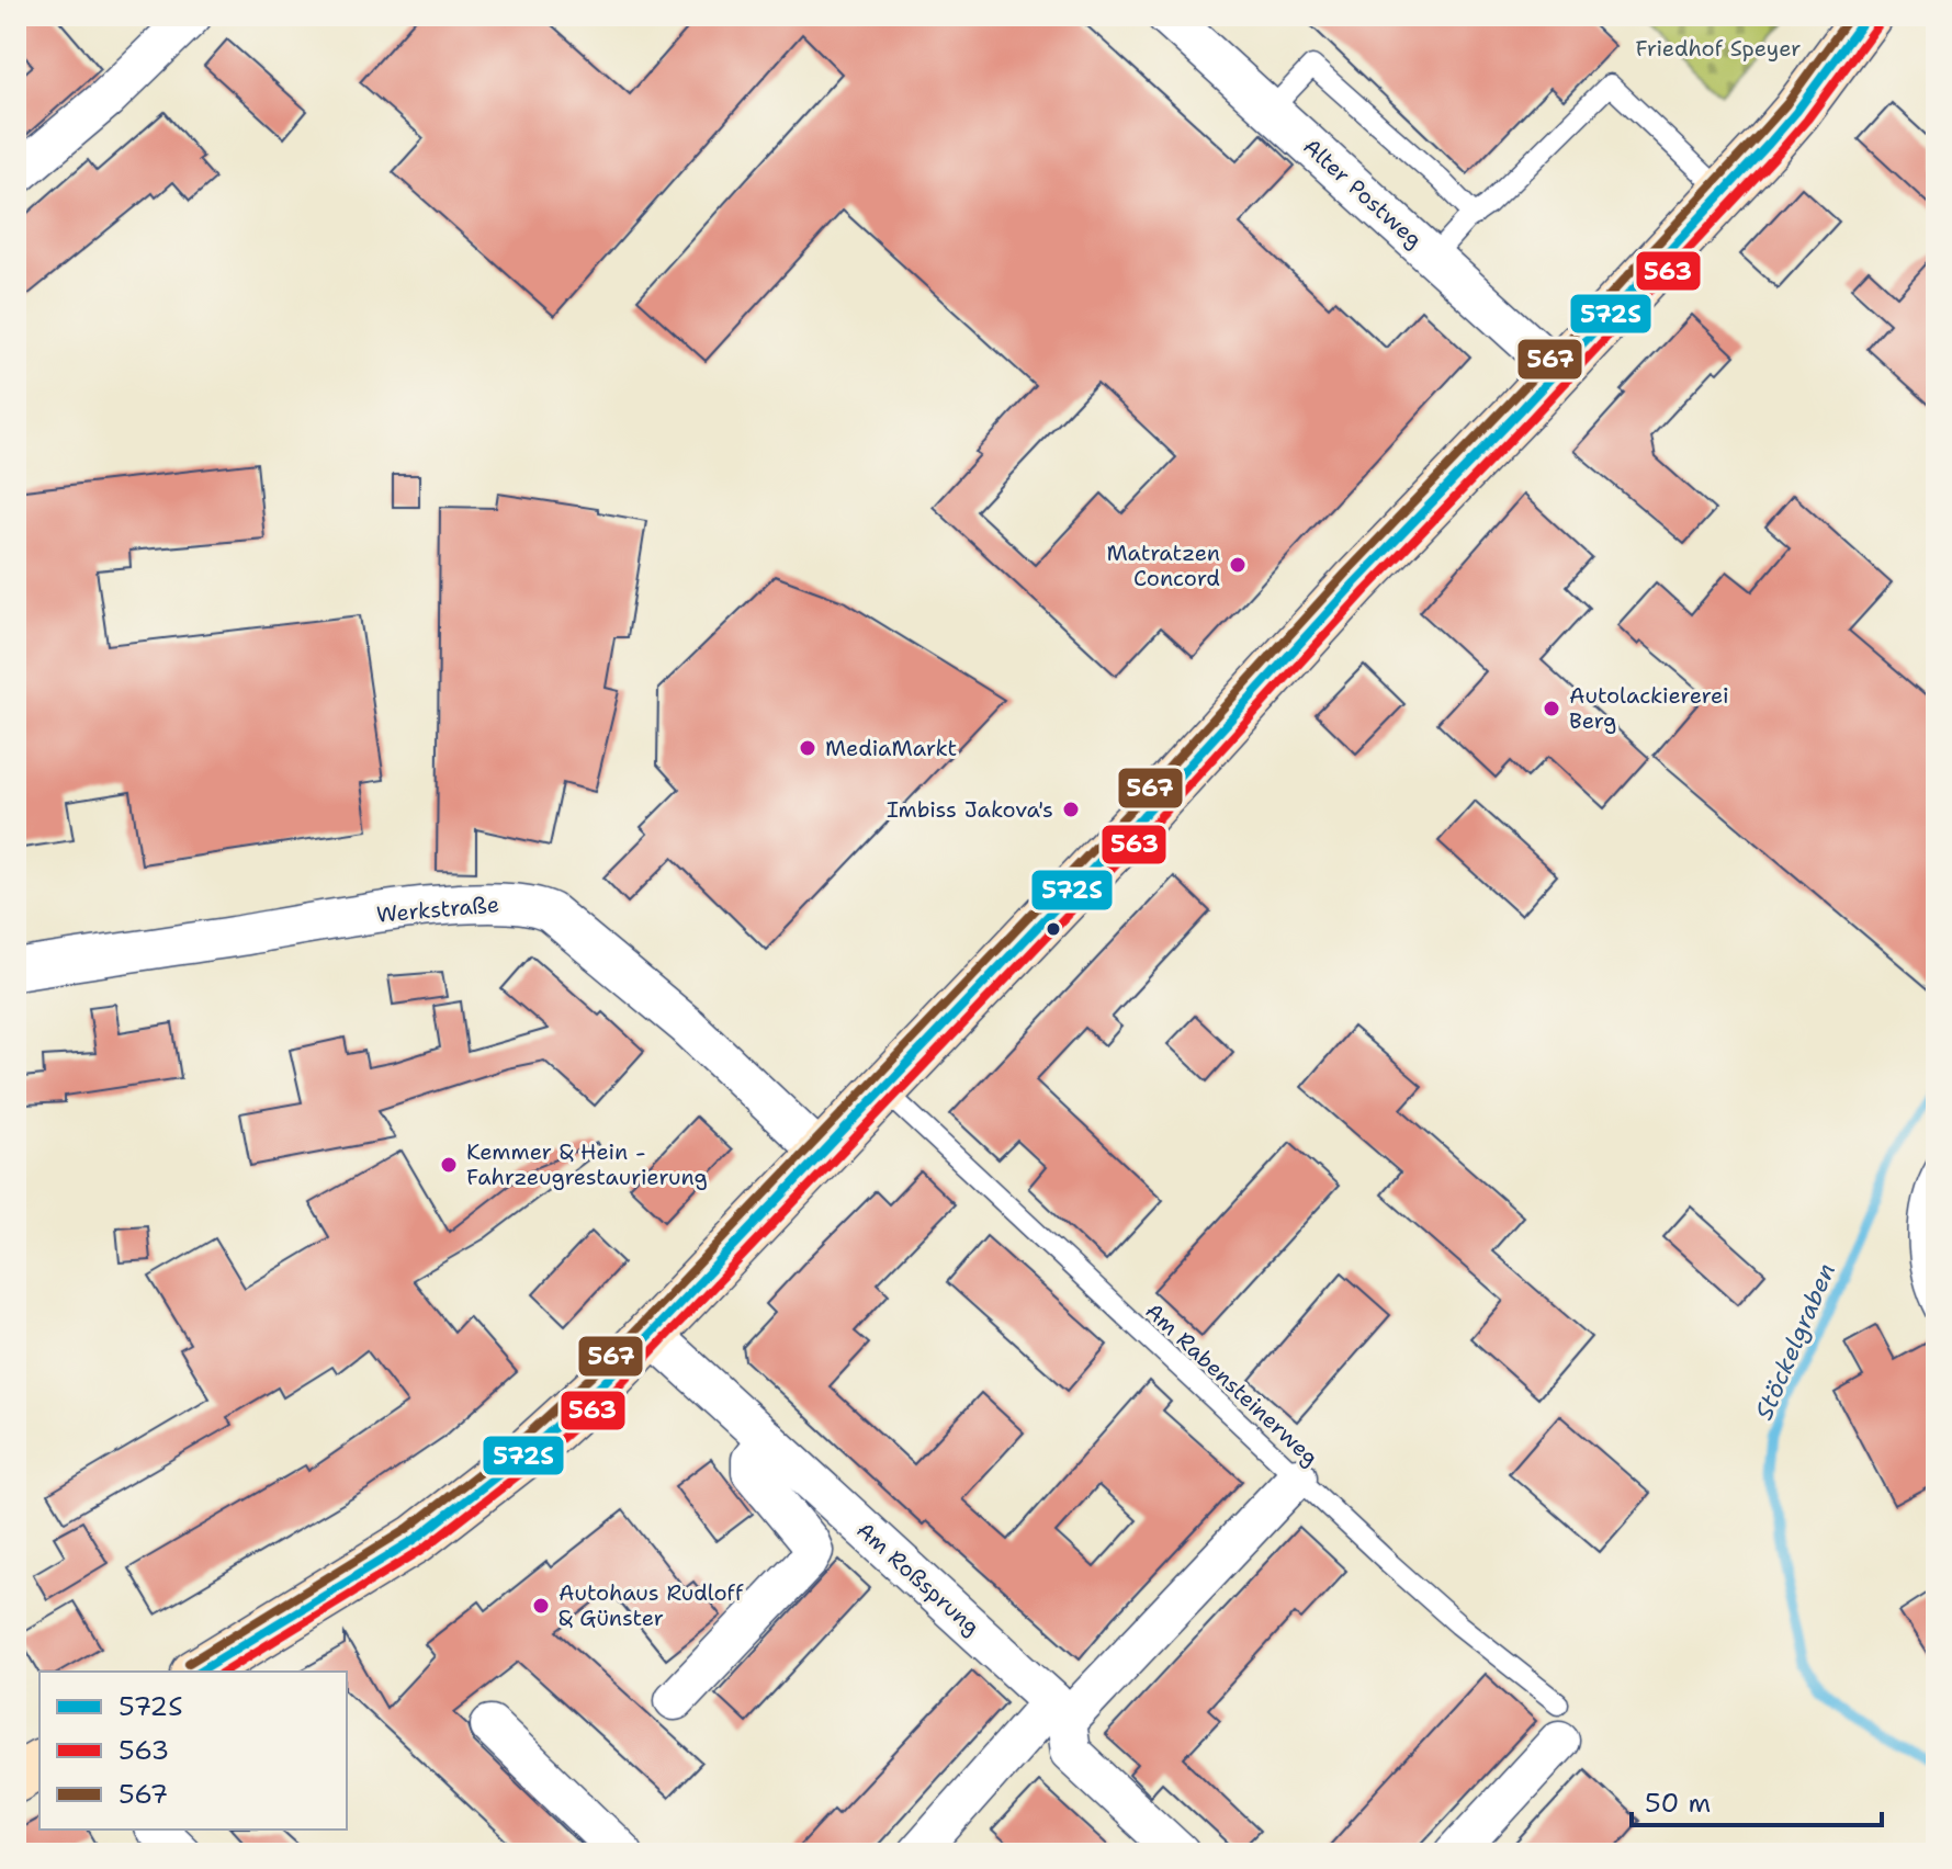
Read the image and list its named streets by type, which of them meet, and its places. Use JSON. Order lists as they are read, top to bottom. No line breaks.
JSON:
{"streets":{"street":["Alter Postweg","Werkstraße","Am Roßsprung"],"lane":["Am Rabensteinerweg"]},"water":["Stöckelgraben"],"parks":["Friedhof Speyer"],"places":["Matratzen Concord","Autolackiererei Berg","MediaMarkt","Imbiss Jakova's","Kemmer & Hein - Fahrzeugrestaurierung","Autohaus Rudloff & Günster"],"lines":["transit line 572S","transit line 567","transit line 563"],"legend":["572S","563","567"],"scale_bar":"50 m"}
